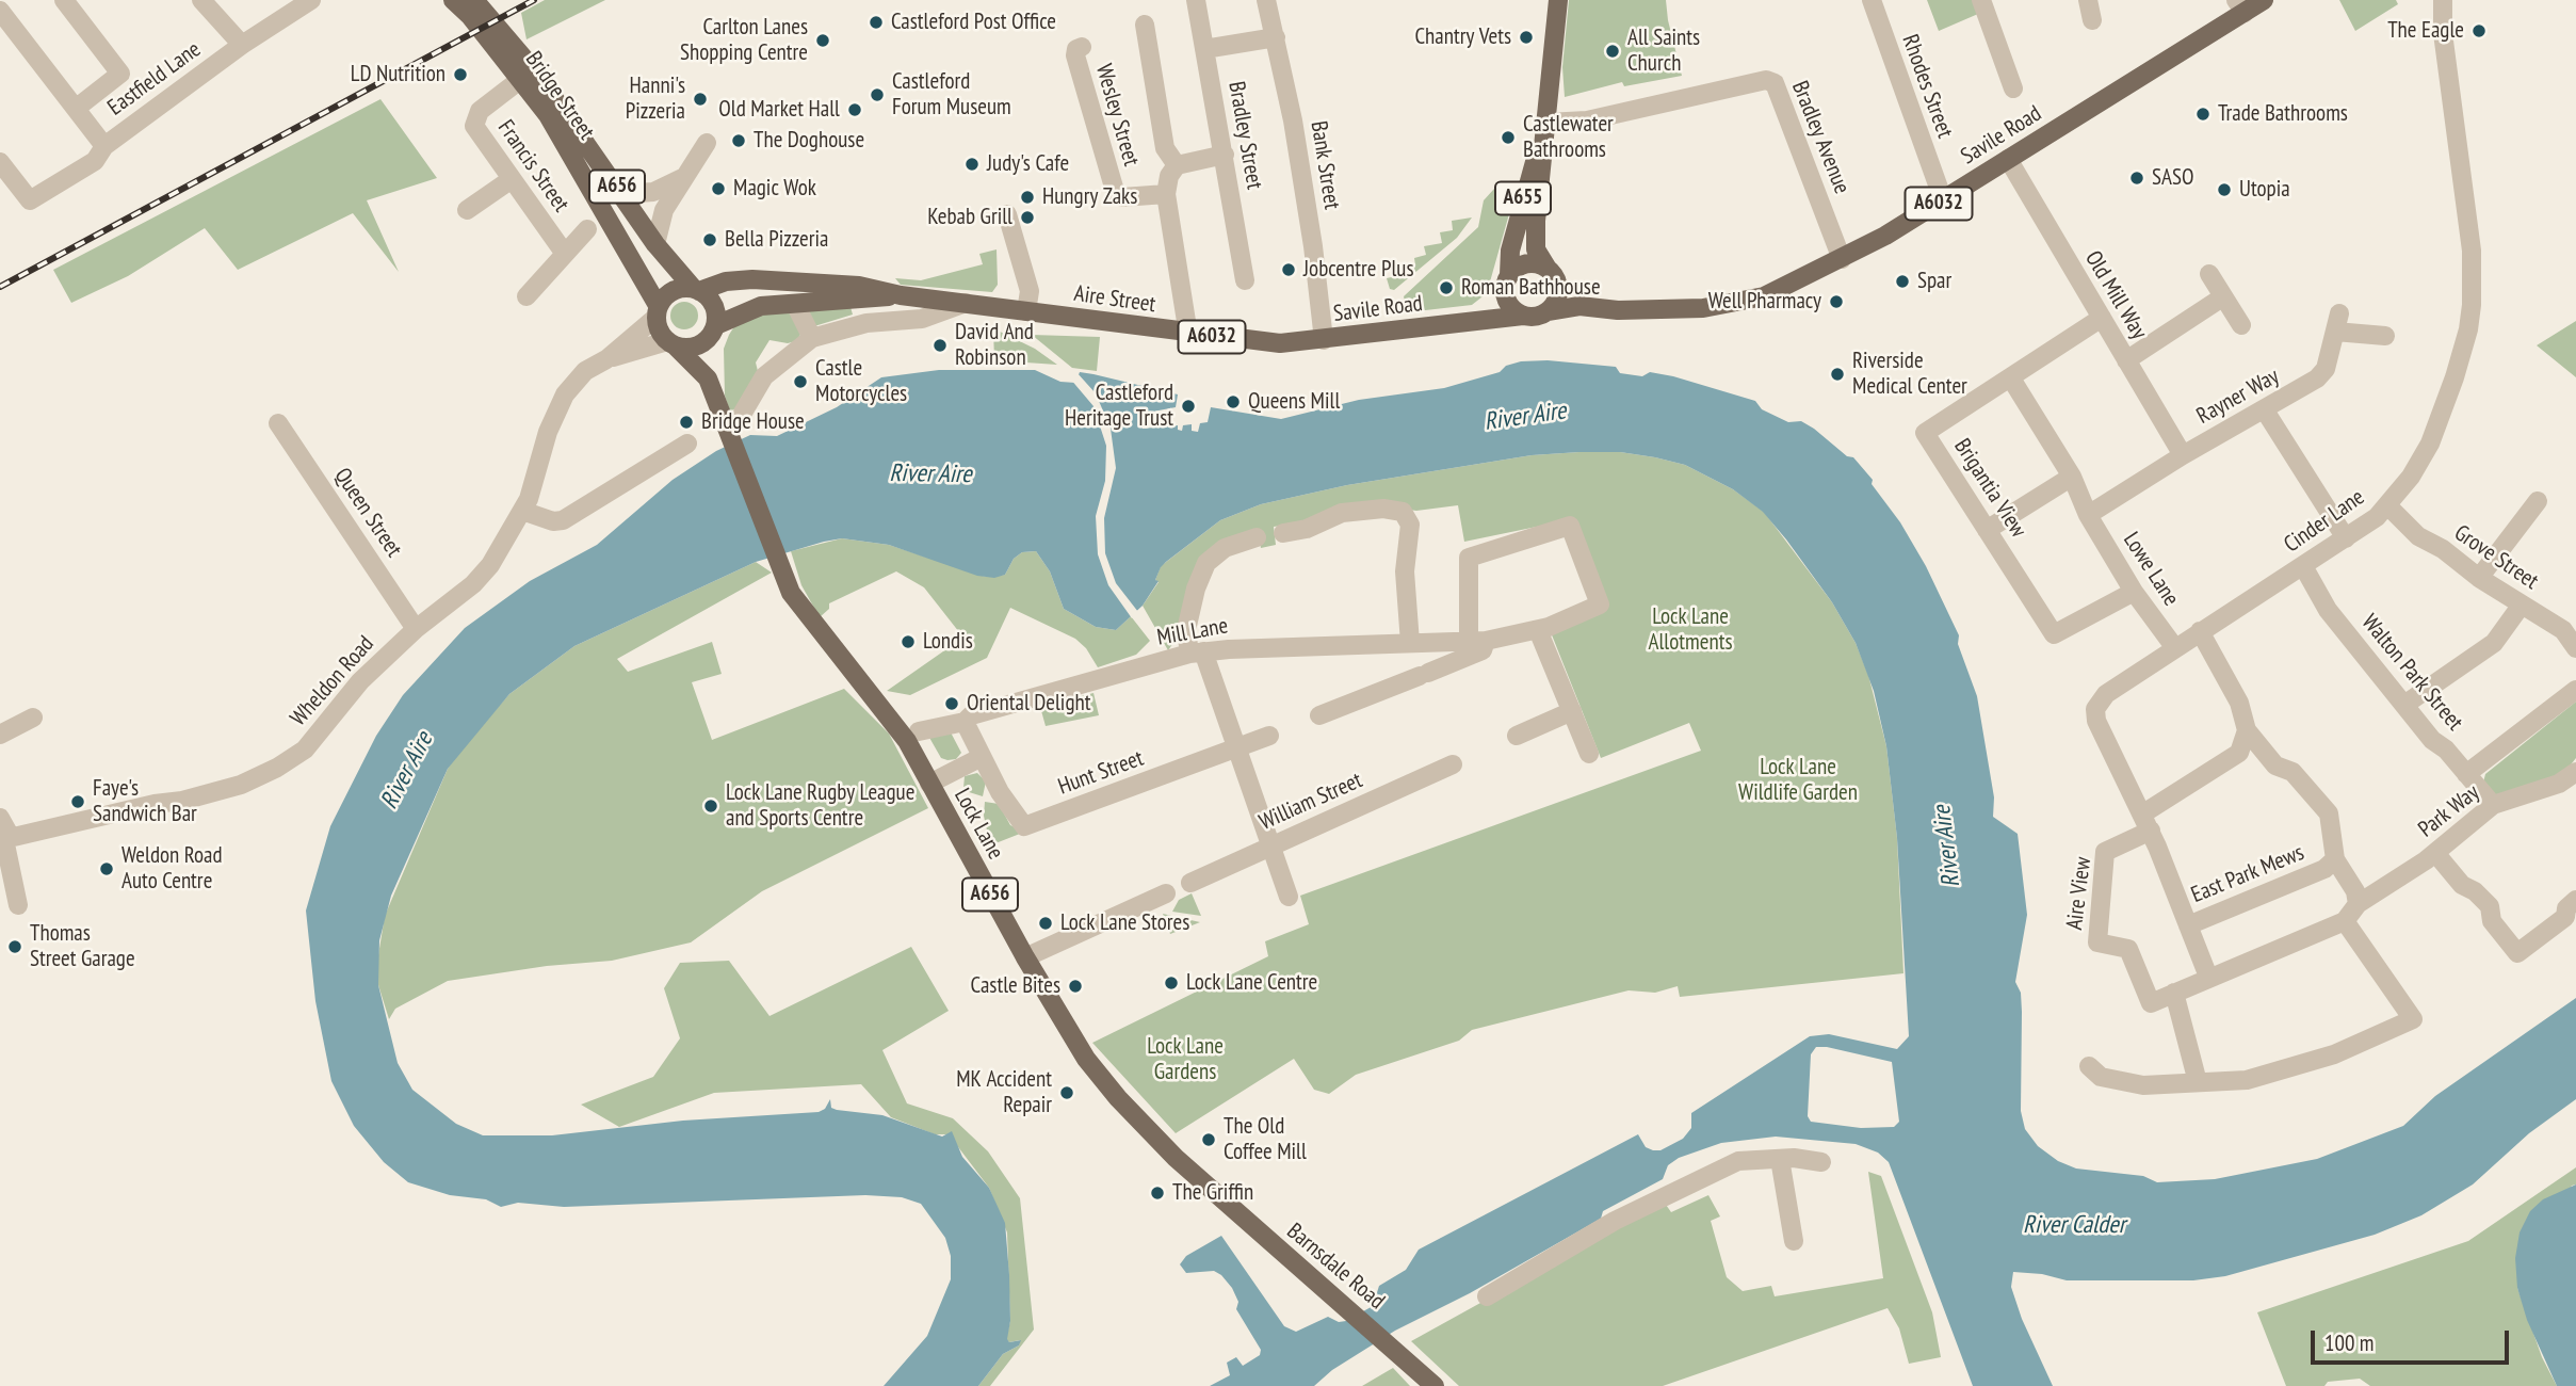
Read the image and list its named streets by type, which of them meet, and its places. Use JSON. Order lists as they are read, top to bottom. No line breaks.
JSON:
{"streets":{"main road":["Bridge Street","Savile Road","A656","A655","A6032","Aire Street","Lock Lane","Barnsdale Road"],"street":["Eastfield Lane","Rhodes Street","Wesley Street","Bradley Street","Bradley Avenue","Bank Street","Francis Street","Old Mill Way","Rayner Way","Brigantia View","Queen Street","Cinder Lane","Grove Street","Lowe Lane","Mill Lane","Walton Park Street","Wheldon Road","Hunt Street","William Street","Park Way","East Park Mews","Aire View"]},"crossings":[["Bridge Street","Francis Street"],["Bridge Street","A656"],["Bridge Street","Aire Street"],["Bridge Street","Wheldon Road"],["Savile Road","Bradley Avenue"],["Savile Road","Bank Street"],["Savile Road","A655"],["Savile Road","A6032"],["Savile Road","Old Mill Way"],["Savile Road","Aire Street"],["Bradley Avenue","A655"],["Bank Street","Aire Street"],["A656","Aire Street"],["A656","Wheldon Road"],["A656","Lock Lane"],["A655","A6032"],["Old Mill Way","Rayner Way"],["Old Mill Way","Brigantia View"],["Aire Street","Wheldon Road"],["Brigantia View","Lowe Lane"],["Queen Street","Wheldon Road"],["Cinder Lane","Grove Street"],["Cinder Lane","Lowe Lane"],["Cinder Lane","Walton Park Street"],["Cinder Lane","Park Way"],["Cinder Lane","East Park Mews"],["Cinder Lane","Aire View"],["Mill Lane","Hunt Street"],["Walton Park Street","Park Way"],["Park Way","Aire View"],["Lock Lane","Barnsdale Road"]],"water":["River Aire","River Calder"],"parks":["Lock Lane Allotments","Lock Lane Wildlife Garden","Lock Lane Gardens"],"places":["Castleford Post Office","The Eagle","Chantry Vets","Carlton Lanes Shopping Centre","All Saints Church","LD Nutrition","Castleford Forum Museum","Hanni's Pizzeria","Old Market Hall","Trade Bathrooms","Castlewater Bathrooms","The Doghouse","Judy's Cafe","SASO","Magic Wok","Utopia","Hungry Zaks","Kebab Grill","Bella Pizzeria","Jobcentre Plus","Spar","Roman Bathhouse","Well Pharmacy","David And Robinson","Riverside Medical Center","Castle Motorcycles","Queens Mill","Castleford Heritage Trust","Bridge House","Londis","Oriental Delight","Faye's Sandwich Bar","Lock Lane Rugby League and Sports Centre","Weldon Road Auto Centre","Lock Lane Stores","Thomas Street Garage","Lock Lane Centre","Castle Bites","MK Accident Repair","The Old Coffee Mill","The Griffin"],"scale_bar":"100 m"}
